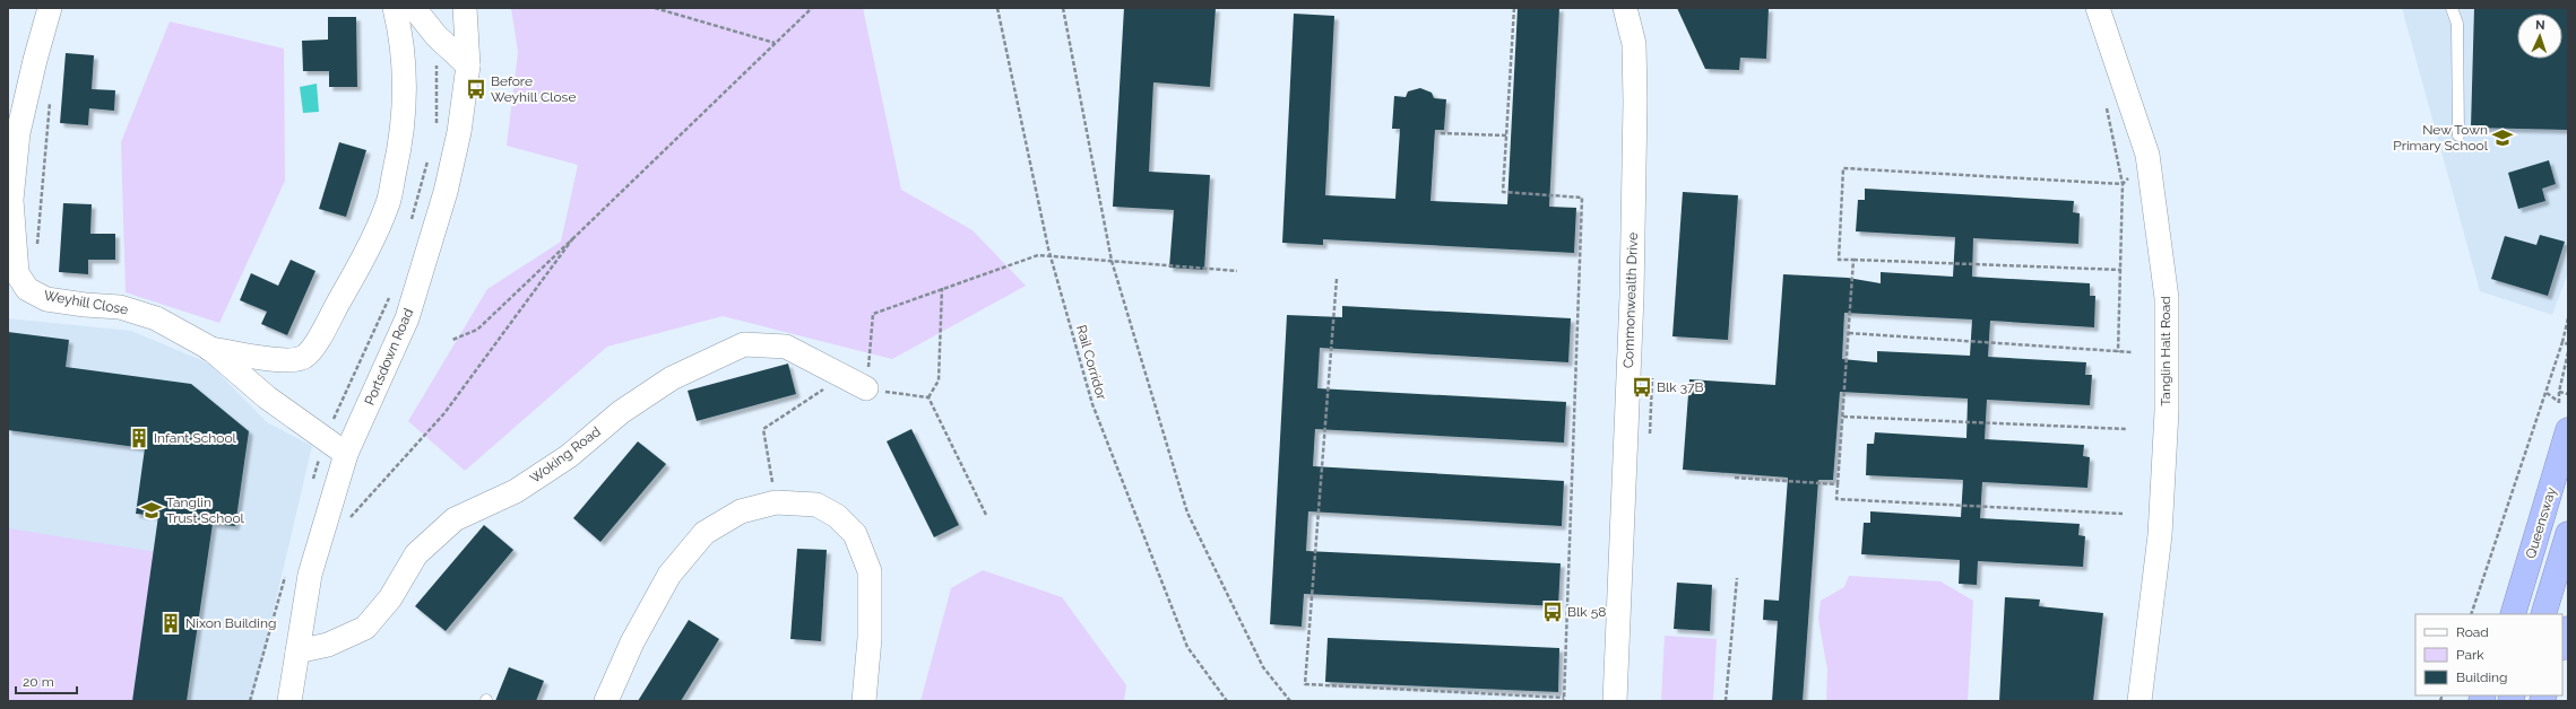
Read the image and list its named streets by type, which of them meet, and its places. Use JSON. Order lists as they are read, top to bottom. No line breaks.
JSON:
{"streets":{"highway":["Queensway"],"street":["Commonwealth Drive","Weyhill Close","Tanglin Halt Road","Portsdown Road","Woking Road"],"path":["Rail Corridor"]},"crossings":[["Weyhill Close","Portsdown Road"],["Portsdown Road","Woking Road"]],"places":{"bus stop":["Before Weyhill Close","Blk 37B","Blk 58"],"school or university":["New Town Primary School","Tanglin Trust School"],"building":["Infant School","Nixon Building"]},"legend":["Road","Park","Building"],"scale_bar":"20 m","north":"top"}
